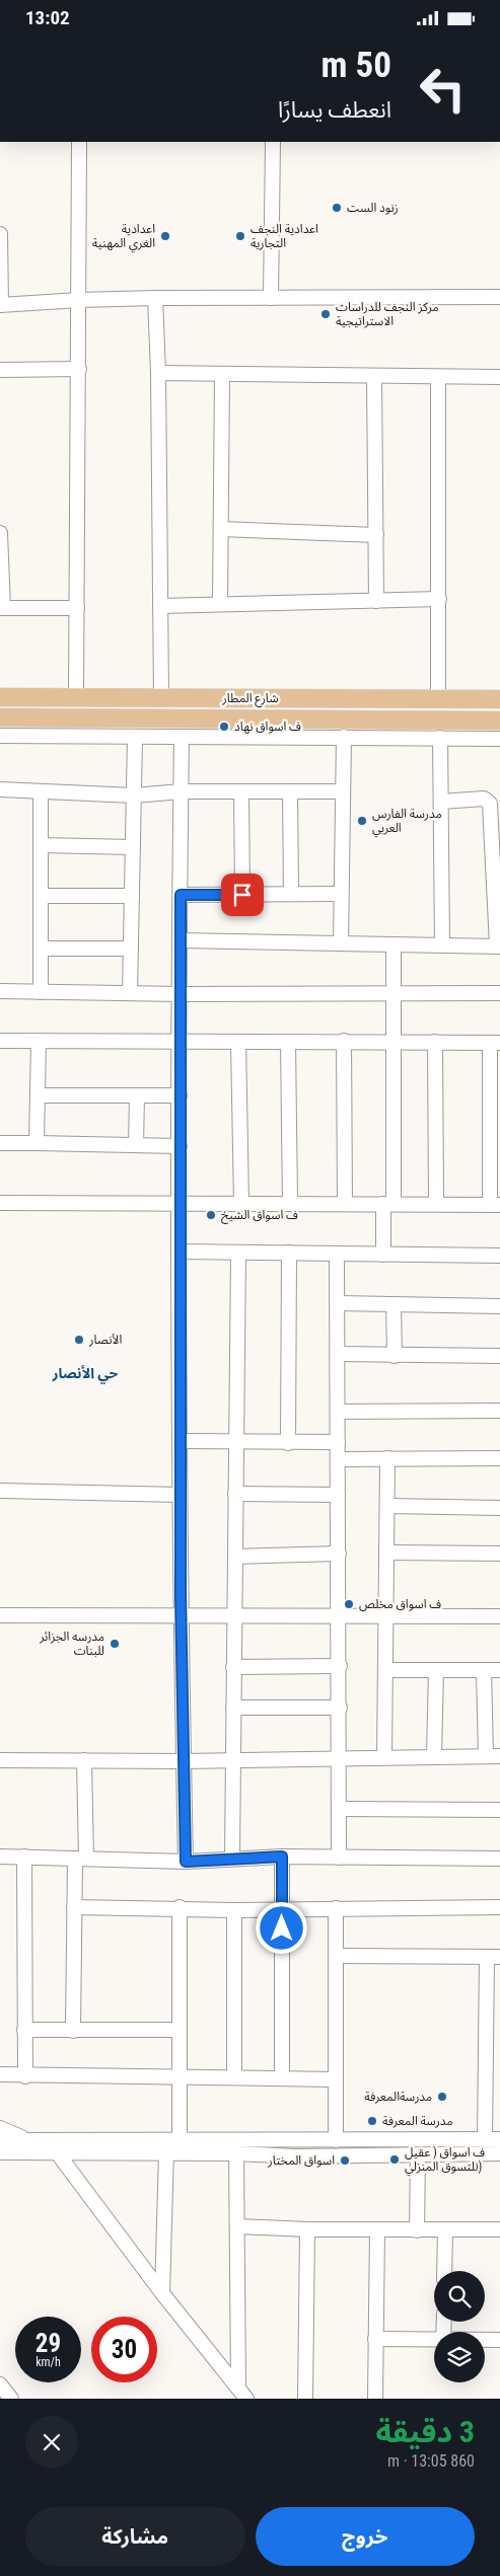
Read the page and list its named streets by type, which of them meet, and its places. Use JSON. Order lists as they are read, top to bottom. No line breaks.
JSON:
{"streets":{"main road":["شارع المطار"]},"districts":["حي الأنصار"],"places":["زنود الست","اعدادية الغري المهنية","اعدادية النجف التجارية","مركز النجف للدراسات الاستراتيجية","ف اسواق نهاد","مدرسة الفارس العربي","ف اسواق الشيخ","الأنصار","ف اسواق مخلص","مدرسه الجزائر للبنات","مدرسةالمعرفة","مدرسة المعرفة","ف اسواق ( عقيل للتسوق المنزلي)","اسواق المختار"],"page":{"status":"13:02","turn":["50 m","انعطف يسارًا"],"speed":"29 km/h","limit":"30","heading":["3 دقيقة","860 m · 13:05"],"buttons":["خروج","مشاركة"]}}
